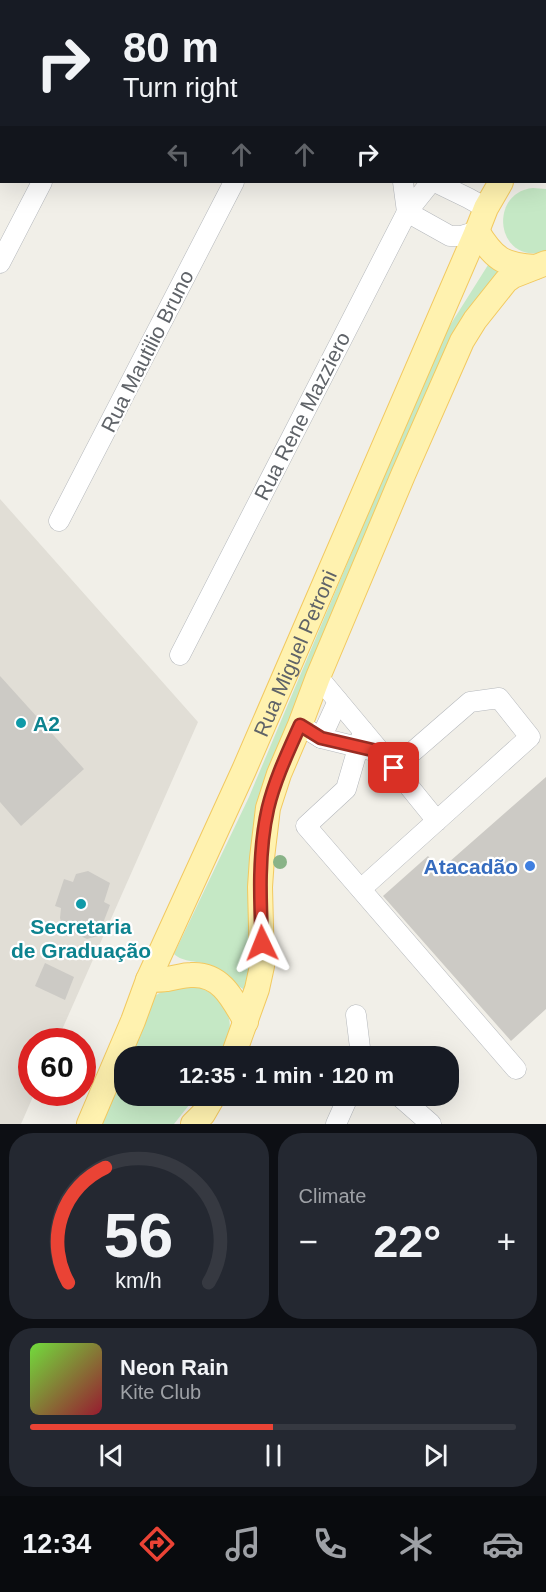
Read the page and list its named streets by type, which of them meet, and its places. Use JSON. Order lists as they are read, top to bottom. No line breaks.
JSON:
{"streets":{"main road":["Rua Miguel Petroni"],"street":["Rua Mautilio Bruno","Rua Rene Mazziero"]},"places":["A2","Atacadão","Secretaria de Graduação"],"page":{"turn":["80 m","Turn right"],"limit":"60","trip":"12:35 · 1 min · 120 m","tile":"Climate","heat":["−","22°","+"],"song":["Neon Rain","Kite Club"],"tabs":"12:34","gauge":["56","km/h"]}}
